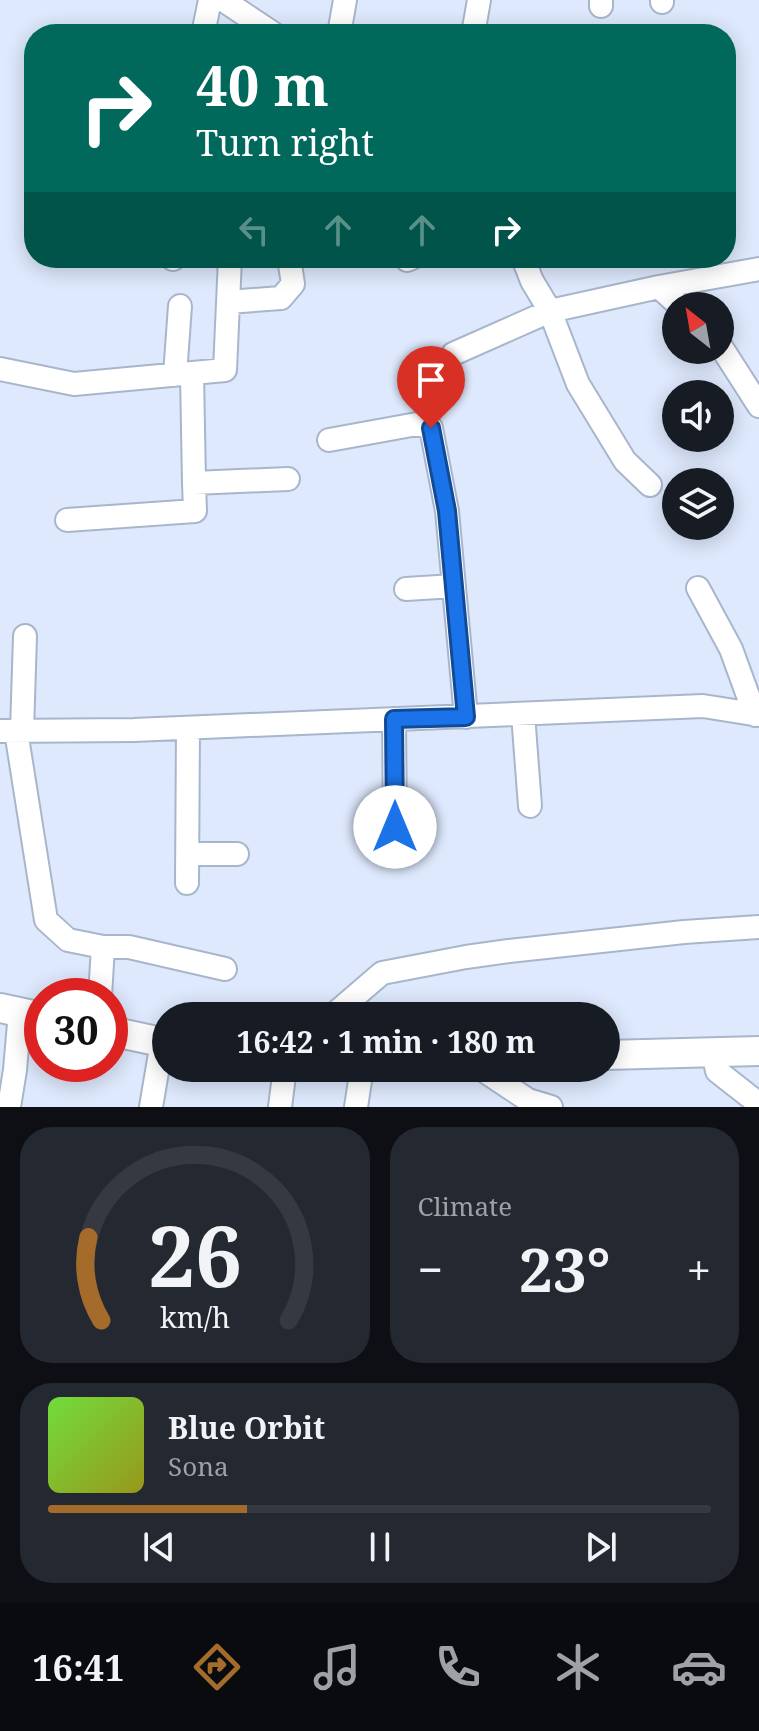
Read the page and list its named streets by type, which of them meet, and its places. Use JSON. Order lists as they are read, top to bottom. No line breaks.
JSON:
{"north":"top left","page":{"turn":["40 m","Turn right"],"limit":"30","trip":"16:42 · 1 min · 180 m","tile":"Climate","heat":["−","23°","+"],"song":["Blue Orbit","Sona"],"tabs":"16:41","gauge":["26","km/h"]}}
